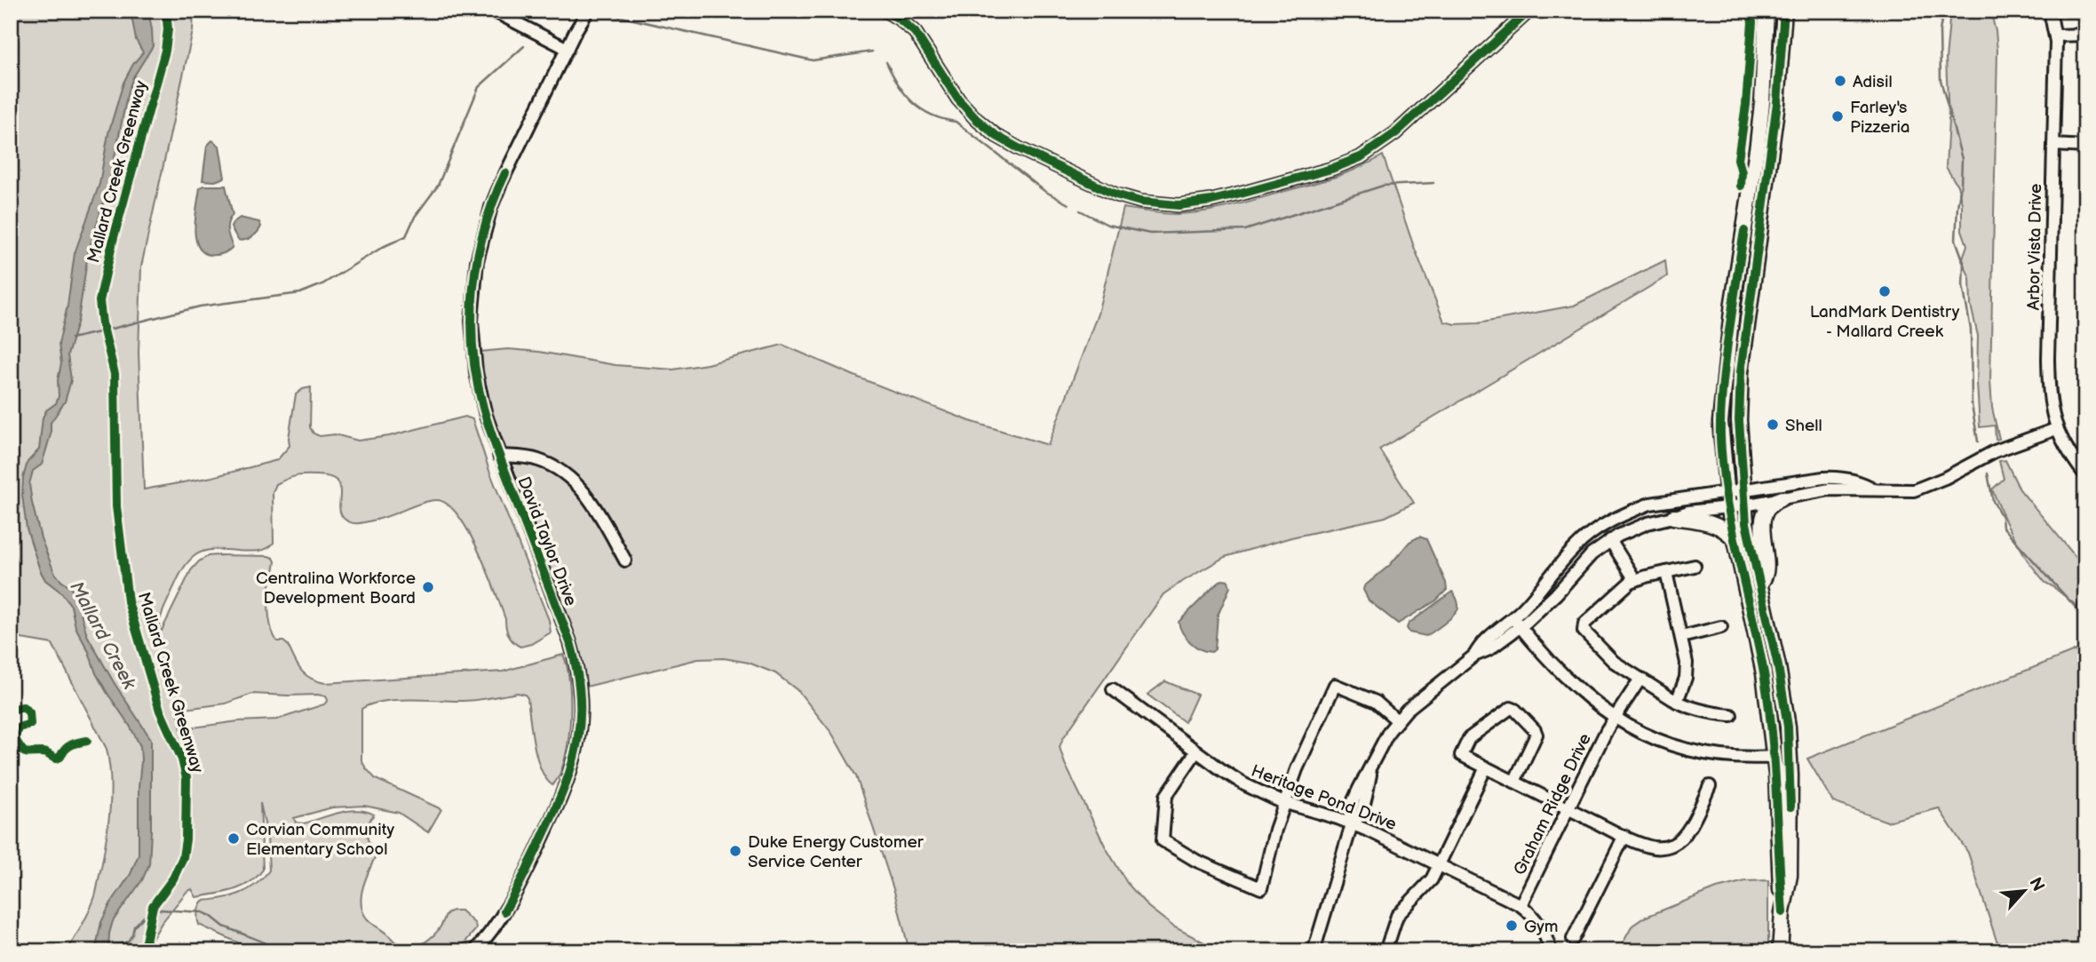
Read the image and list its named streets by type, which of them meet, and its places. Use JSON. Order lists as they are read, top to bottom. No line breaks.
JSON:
{"streets":{"street":["Arbor Vista Drive","David Taylor Drive","Heritage Pond Drive","Graham Ridge Drive"],"cycle path":["Mallard Creek Greenway"]},"crossings":[["Heritage Pond Drive","Graham Ridge Drive"]],"water":["Mallard Creek"],"places":["Adisil","Farley's Pizzeria","LandMark Dentistry - Mallard Creek","Shell","Centralina Workforce Development Board","Corvian Community Elementary School","Duke Energy Customer Service Center","Gym"],"north":"top right"}
